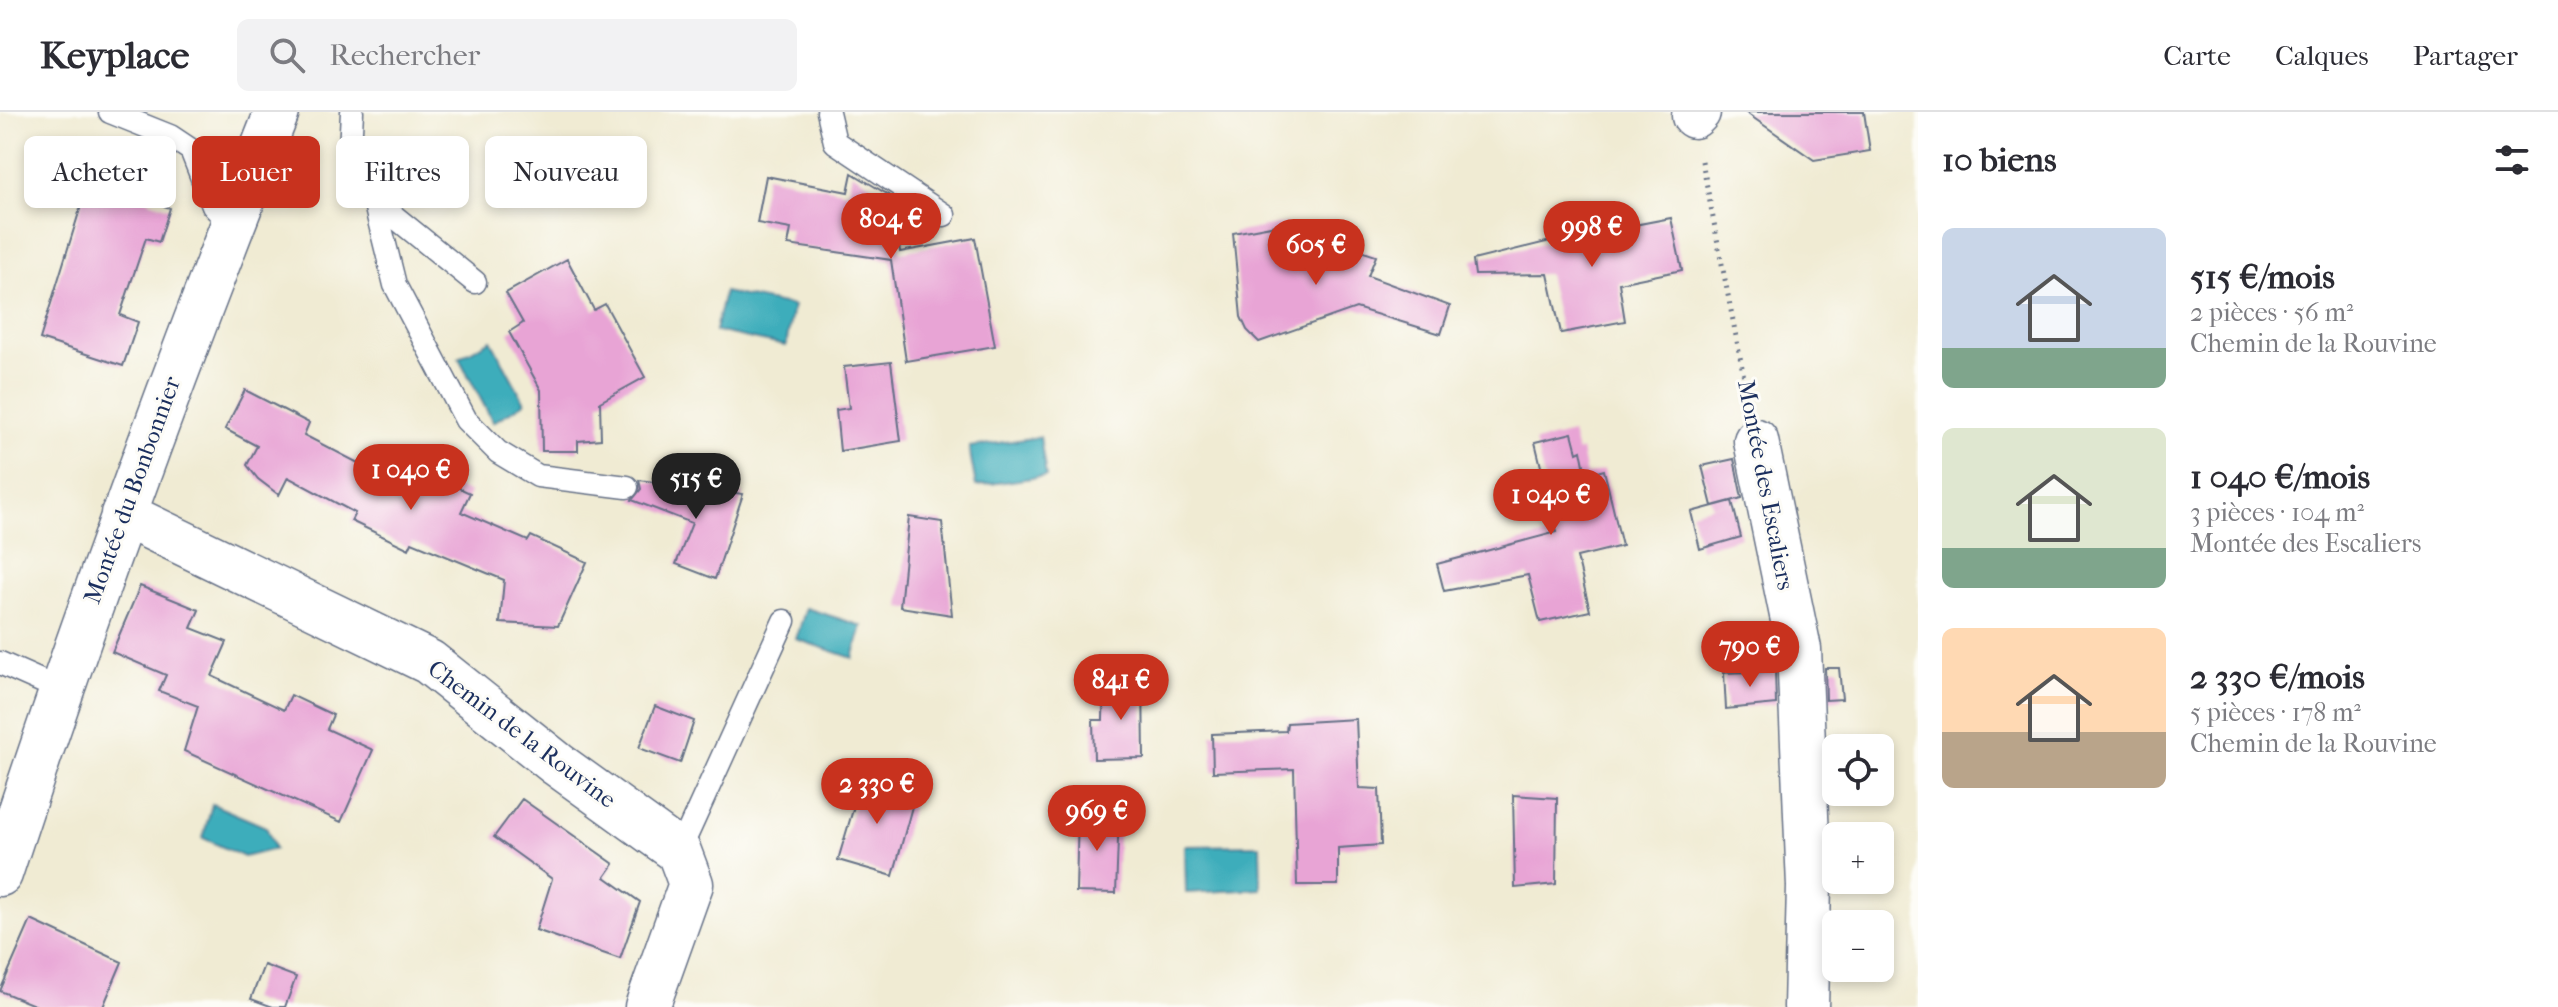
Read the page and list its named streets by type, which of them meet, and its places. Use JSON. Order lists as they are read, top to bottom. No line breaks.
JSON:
{"streets":{"street":["Montée des Escaliers","Montée du Bonbonnier","Chemin de la Rouvine"]},"crossings":[["Montée du Bonbonnier","Chemin de la Rouvine"]],"page":{"header":"Keyplace","search":"Rechercher","nav":["Carte","Calques","Partager"],"heading":"10 biens","chip":["Acheter","Louer","Filtres","Nouveau"],"price":["804 €","998 €","605 €","1 040 €","515 €","1 040 €","790 €","841 €","2 330 €","969 €"],"list":[{"name":"515 €/mois","note":"2 pièces · 56 m² · Chemin de la Rouvine"},{"name":"1 040 €/mois","note":"3 pièces · 104 m² · Montée des Escaliers"},{"name":"2 330 €/mois","note":"5 pièces · 178 m² · Chemin de la Rouvine"}],"map_buttons":["+","−"]}}
